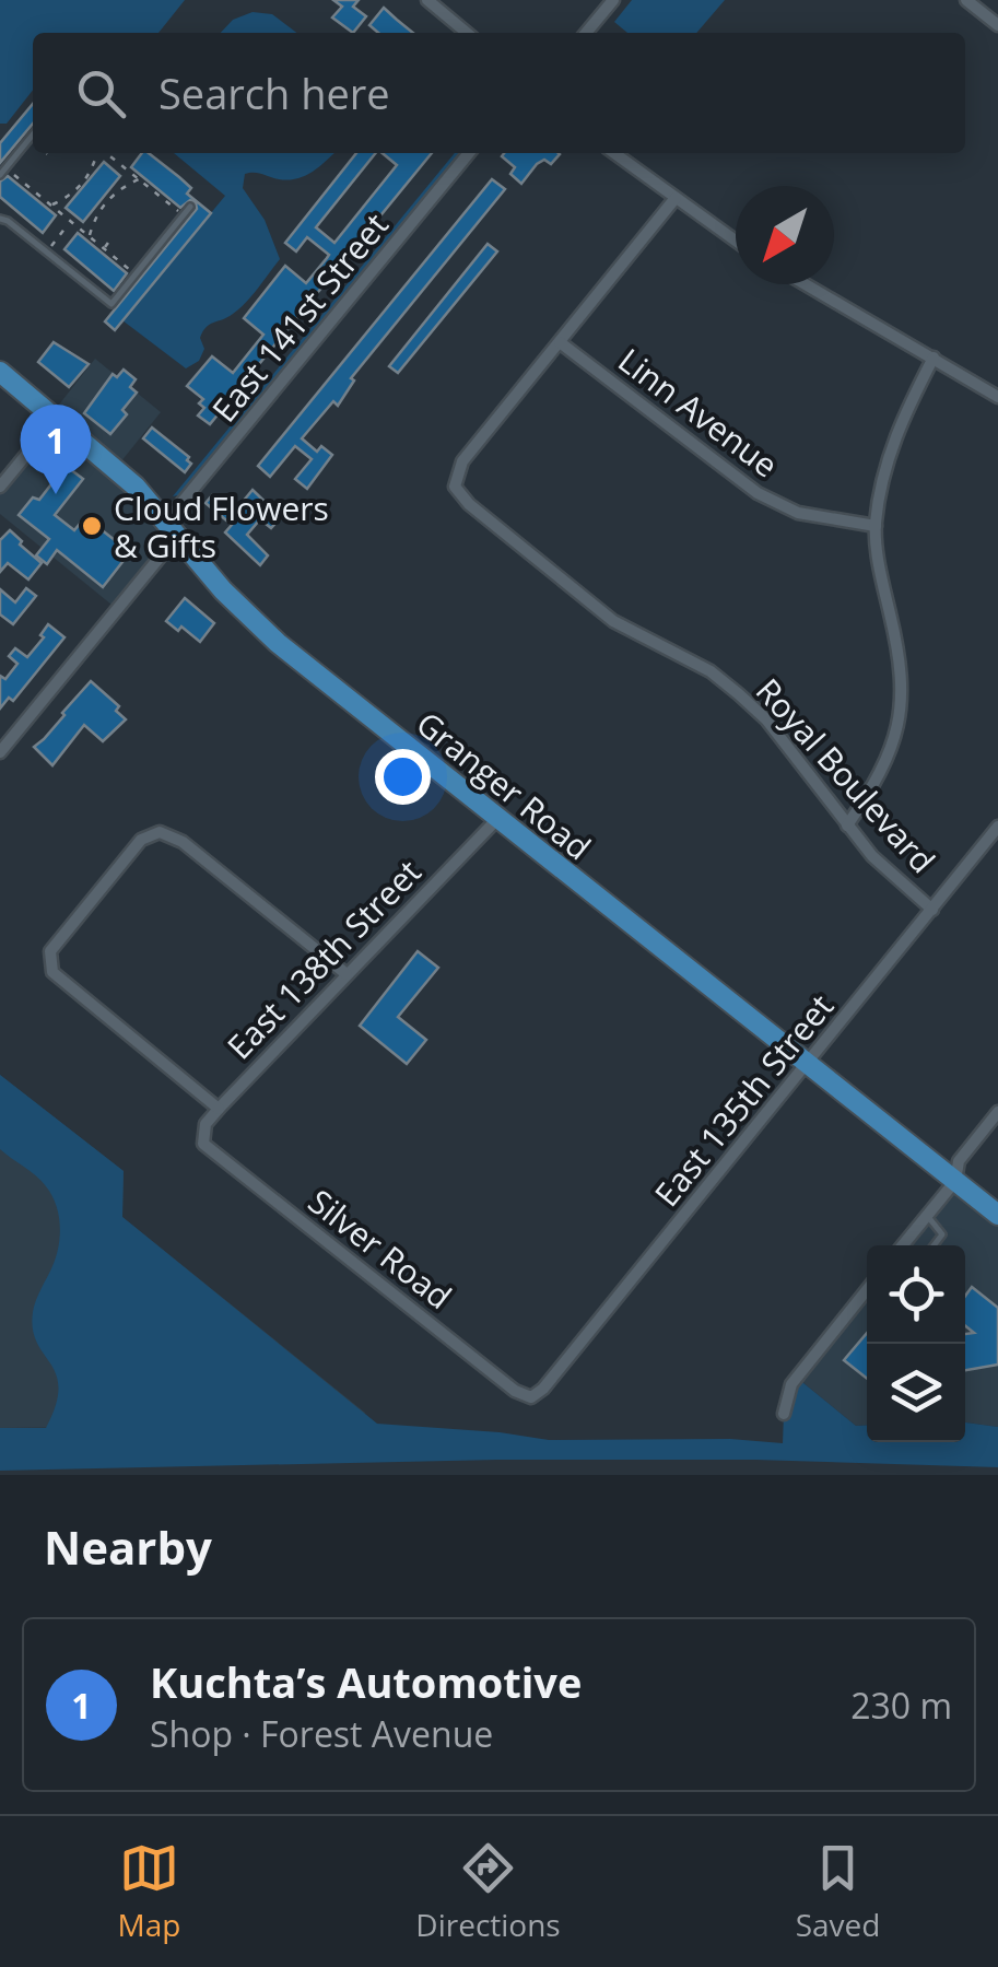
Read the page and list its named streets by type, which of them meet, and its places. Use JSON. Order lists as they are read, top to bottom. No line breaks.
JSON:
{"streets":{"main road":["Granger Road"],"street":["East 141st Street","Linn Avenue","Royal Boulevard","East 138th Street","East 135th Street","Silver Road"]},"crossings":[["East 141st Street","Granger Road"],["Linn Avenue","Royal Boulevard"],["Royal Boulevard","East 135th Street"],["Granger Road","East 138th Street"],["Granger Road","East 135th Street"],["East 138th Street","Silver Road"],["East 135th Street","Silver Road"]],"places":["Cloud Flowers & Gifts"],"north":"bottom left","page":{"search":"Search here","pins":"1","heading":"Nearby","list":[{"mark":"1","name":"Kuchta’s Automotive","note":"Shop · Forest Avenue","value":"230 m"}],"nav":["Map","Directions","Saved"]}}
